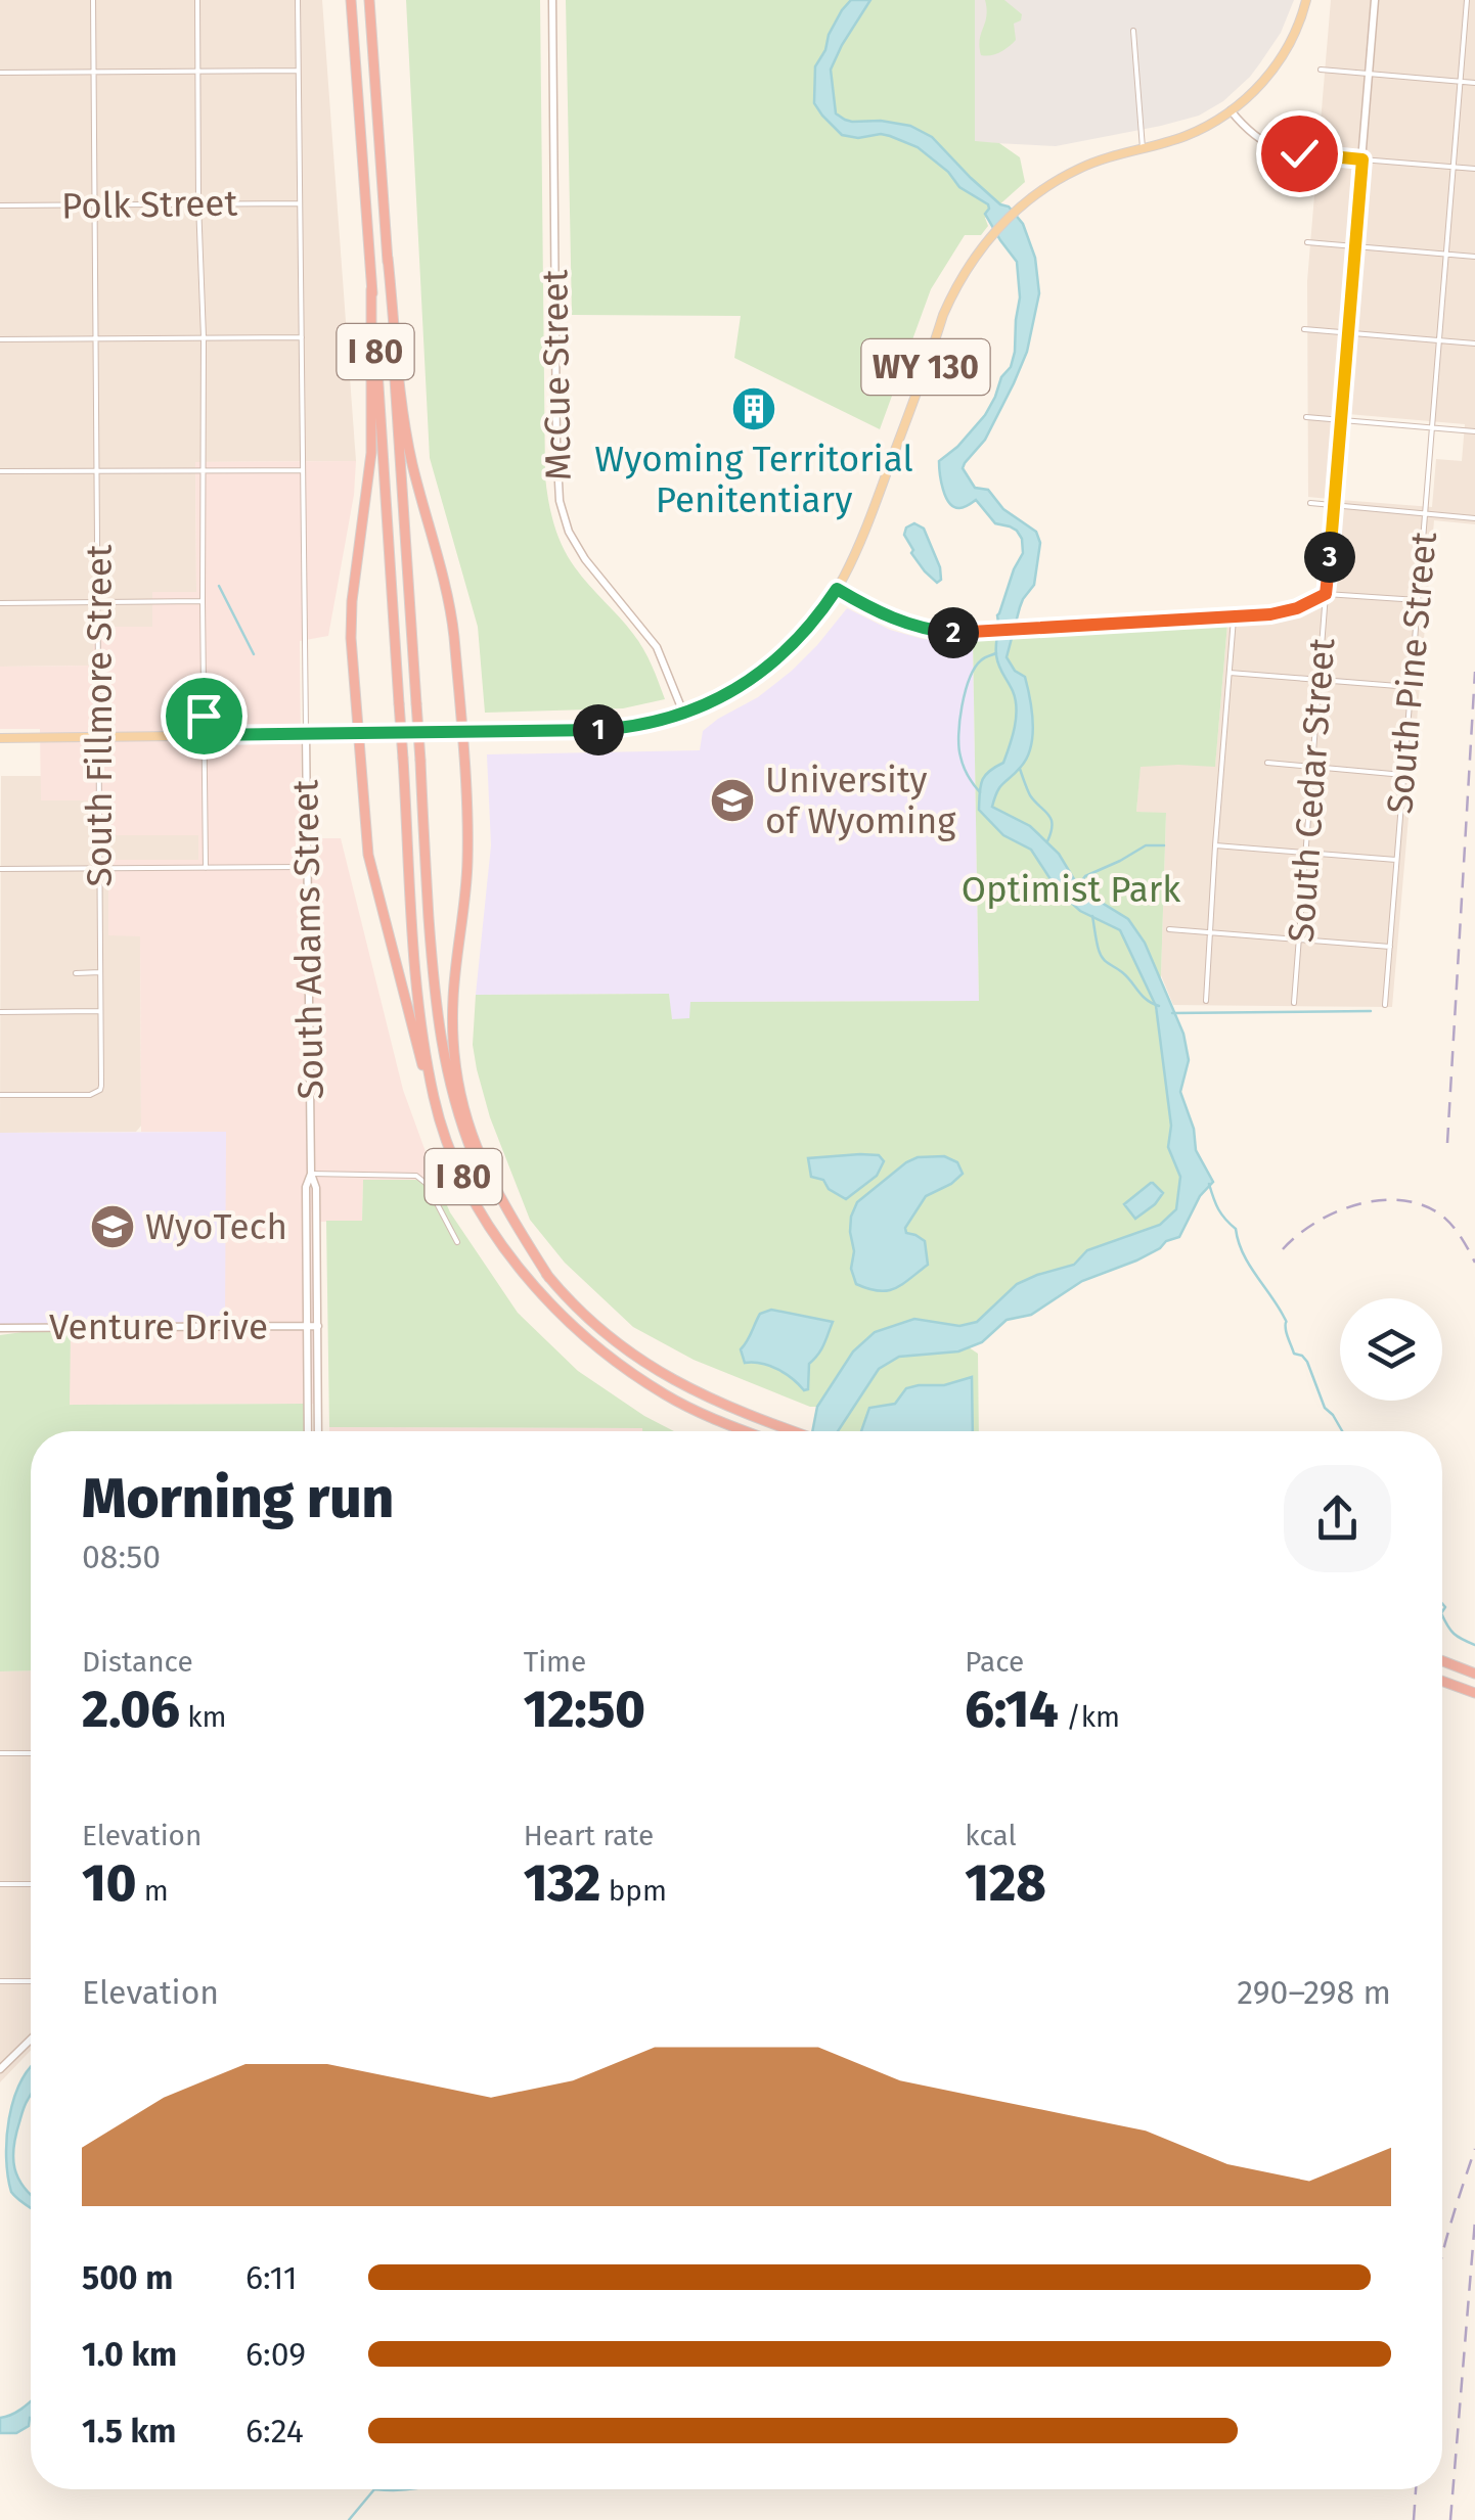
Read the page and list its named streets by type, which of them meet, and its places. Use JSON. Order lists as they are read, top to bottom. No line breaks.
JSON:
{"streets":{"highway":["I 80"],"main road":["WY 130"],"street":["Polk Street","McCue Street","South Pine Street","South Fillmore Street","South Cedar Street","South Adams Street","Venture Drive"]},"crossings":[["Polk Street","South Fillmore Street"],["Polk Street","South Adams Street"],["WY 130","McCue Street"],["WY 130","South Fillmore Street"],["WY 130","South Adams Street"],["South Adams Street","Venture Drive"]],"parks":["Optimist Park"],"places":{"building":["Wyoming Territorial Penitentiary"],"school or university":["University of Wyoming","WyoTech"]},"page":{"pins":["3","2","1"],"heading":["Morning run","08:50"],"stats":[["Distance","2.06 km"],["Time","12:50"],["Pace","6:14 /km"],["Elevation","10 m"],["Heart rate","132 bpm"],["kcal","128"]],"chart":["Elevation","290–298 m"],"list":[{"name":"500 m","note":"6:11"},{"name":"1.0 km","note":"6:09"},{"name":"1.5 km","note":"6:24"}]}}
